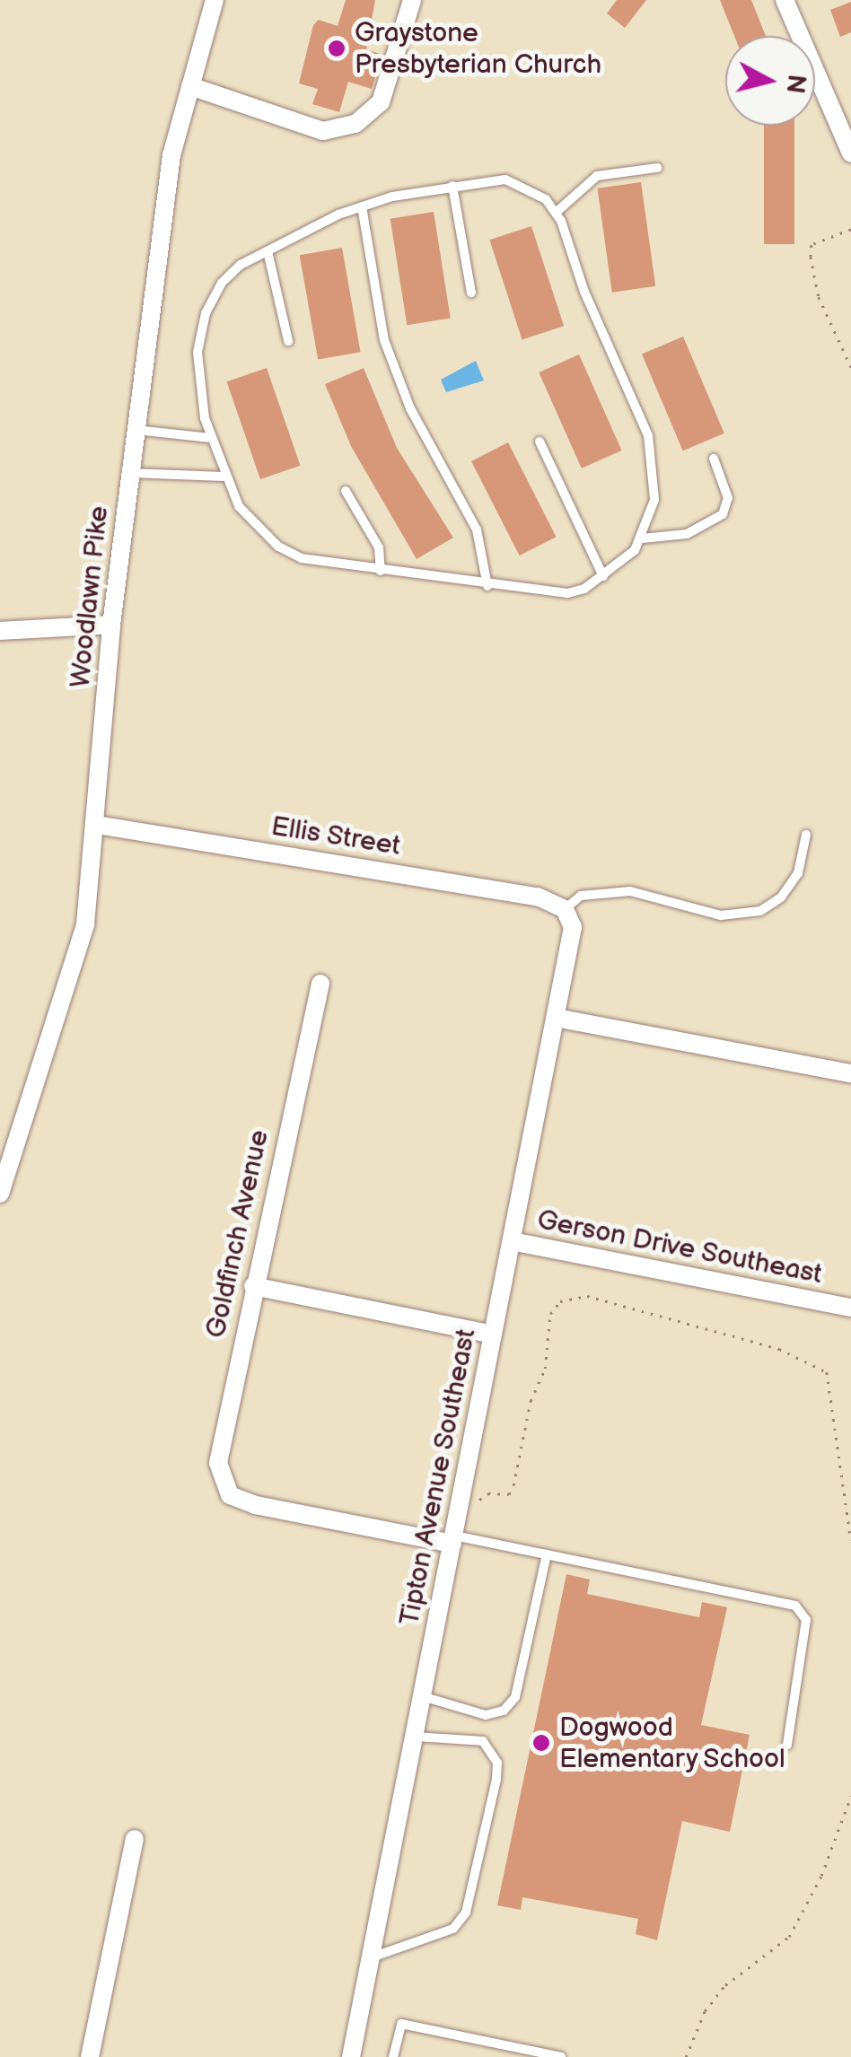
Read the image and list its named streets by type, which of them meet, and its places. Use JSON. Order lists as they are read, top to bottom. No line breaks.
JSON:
{"streets":{"street":["Woodlawn Pike","Ellis Street","Goldfinch Avenue","Gerson Drive Southeast","Tipton Avenue Southeast"]},"crossings":[["Woodlawn Pike","Ellis Street"],["Ellis Street","Tipton Avenue Southeast"],["Goldfinch Avenue","Tipton Avenue Southeast"],["Gerson Drive Southeast","Tipton Avenue Southeast"]],"places":["Graystone Presbyterian Church","Dogwood Elementary School"],"north":"right"}
